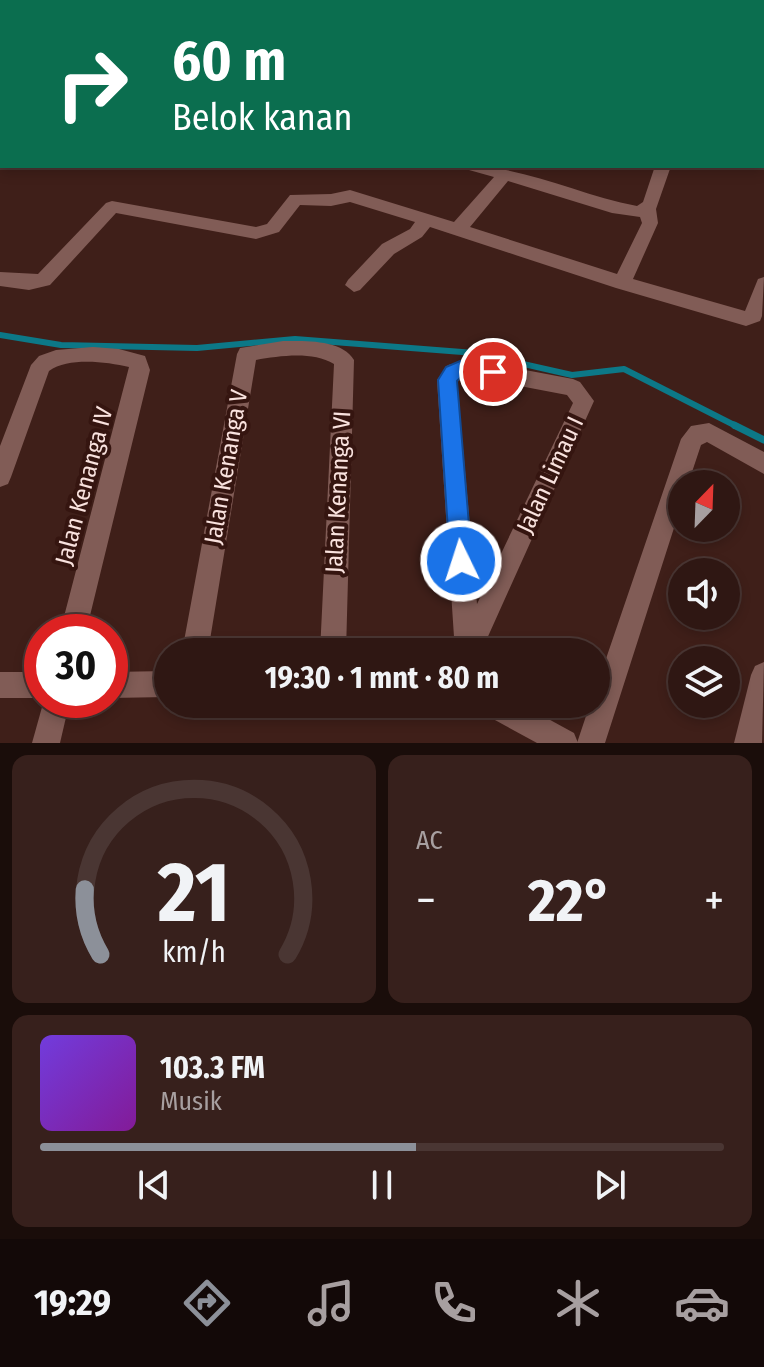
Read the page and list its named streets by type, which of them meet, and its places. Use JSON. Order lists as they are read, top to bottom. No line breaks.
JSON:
{"streets":{"street":["Jalan Kenanga V","Jalan Limau I","Jalan Kenanga IV","Jalan Kenanga VI"]},"crossings":[["Jalan Kenanga V","Jalan Kenanga VI"]],"north":"top right","page":{"turn":["60 m","Belok kanan"],"limit":"30","trip":"19:30 · 1 mnt · 80 m","tile":"AC","heat":["−","22°","+"],"song":["103.3 FM","Musik"],"tabs":"19:29","gauge":["21","km/h"]}}
